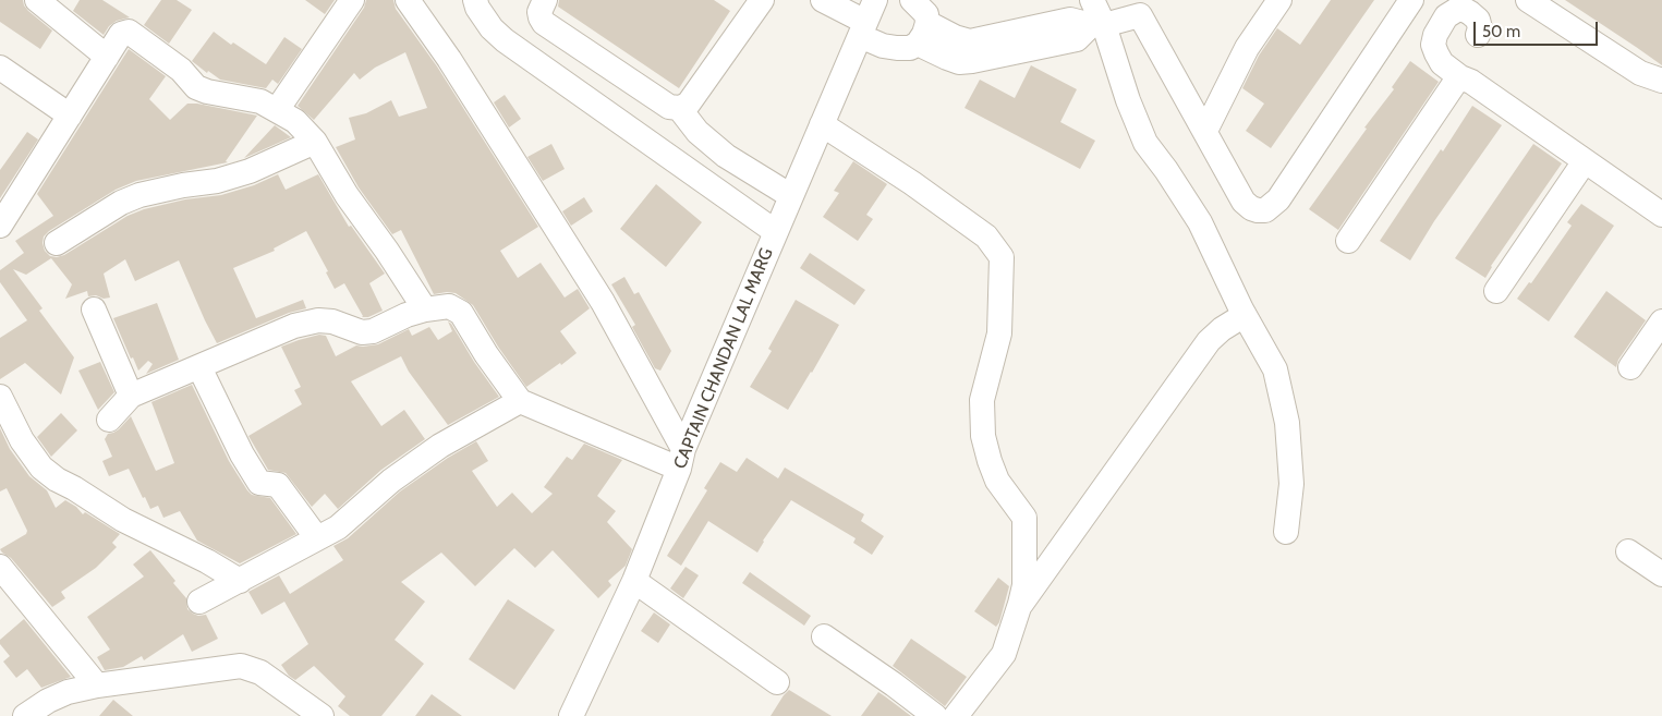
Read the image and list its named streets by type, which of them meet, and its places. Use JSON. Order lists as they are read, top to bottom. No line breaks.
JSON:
{"streets":{"street":["CAPTAIN CHANDAN LAL MARG"]},"scale_bar":"50 m"}
